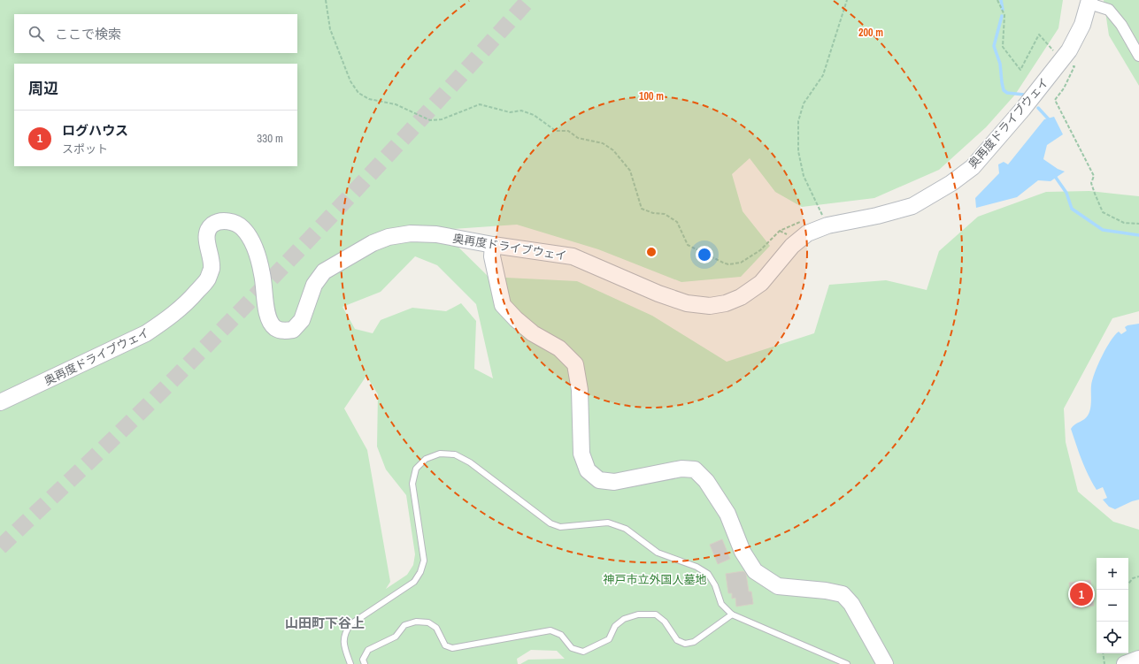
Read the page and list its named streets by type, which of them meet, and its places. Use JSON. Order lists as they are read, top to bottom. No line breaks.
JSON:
{"streets":{"street":["奥再度ドライブウェイ"]},"districts":["山田町下谷上"],"parks":["神戸市立外国人墓地"],"page":{"search":"ここで検索","heading":"周辺","list":[{"mark":"1","name":"ログハウス","note":"スポット","value":"330 m"}],"map_buttons":["+","−"],"pins":"1"},"rings":["200 m","100 m"]}
